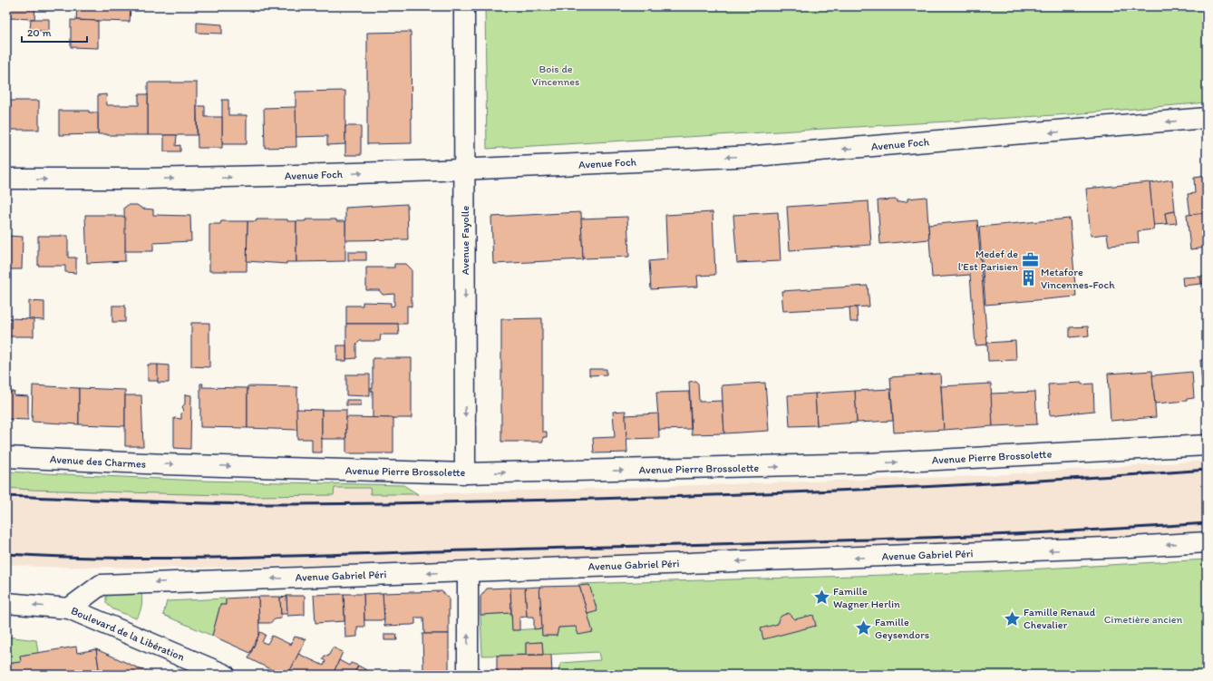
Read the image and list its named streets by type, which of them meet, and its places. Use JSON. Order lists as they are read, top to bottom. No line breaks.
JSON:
{"streets":{"street":["Avenue Foch","Avenue Fayolle","Avenue Pierre Brossolette","Avenue des Charmes","Avenue Gabriel Péri","Boulevard de la Libération"]},"crossings":[["Avenue Foch","Avenue Fayolle"],["Avenue Fayolle","Avenue Pierre Brossolette"],["Avenue Pierre Brossolette","Avenue des Charmes"],["Avenue Gabriel Péri","Boulevard de la Libération"]],"one_way":["Avenue Fayolle","Avenue Pierre Brossolette","Avenue des Charmes","Avenue Gabriel Péri"],"parks":["Bois de Vincennes","Cimetière ancien"],"places":{"office":["Medef de l’Est Parisien"],"building":["Metafore Vincennes-Foch"],"place":["Famille Wagner Herlin","Famille Renaud Chevalier","Famille Geysendors"]},"scale_bar":"20 m"}
